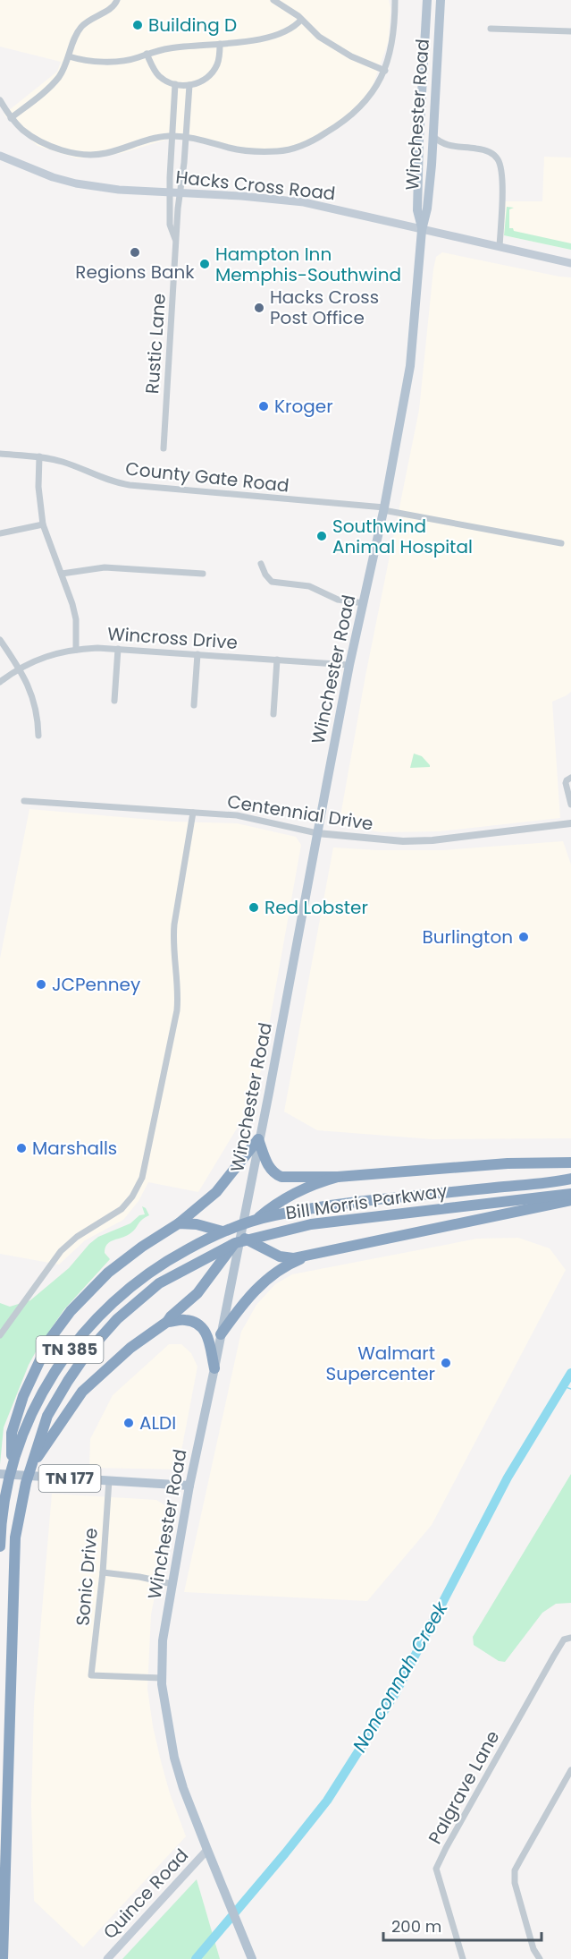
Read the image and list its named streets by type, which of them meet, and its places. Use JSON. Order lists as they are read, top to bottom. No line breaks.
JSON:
{"streets":{"highway":["Bill Morris Parkway","TN 385"],"main road":["Winchester Road","Hacks Cross Road","TN 177","Quince Road"],"street":["Rustic Lane","County Gate Road","Wincross Drive","Centennial Drive","Sonic Drive","Palgrave Lane"]},"crossings":[["Winchester Road","Hacks Cross Road"],["Winchester Road","County Gate Road"],["Winchester Road","Wincross Drive"],["Winchester Road","Centennial Drive"],["Winchester Road","TN 177"],["Winchester Road","Sonic Drive"],["Winchester Road","Quince Road"],["Hacks Cross Road","Rustic Lane"],["TN 177","Sonic Drive"]],"water":["Nonconnah Creek"],"places":["Building D","Regions Bank","Hampton Inn Memphis-Southwind","Hacks Cross Post Office","Kroger","Southwind Animal Hospital","Red Lobster","Burlington","JCPenney","Marshalls","Walmart Supercenter","ALDI"],"scale_bar":"200 m"}
